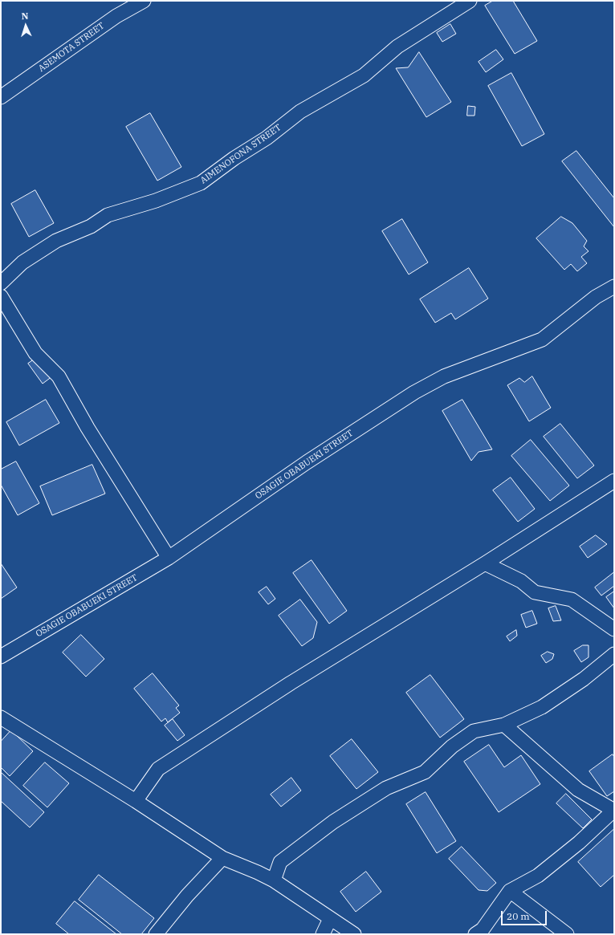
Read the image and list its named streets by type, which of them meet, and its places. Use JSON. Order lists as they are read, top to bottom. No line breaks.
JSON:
{"streets":{"street":["ASEMOTA STREET","AIMENOFONA STREET","OSAGIE OBABUEKI STREET"]},"scale_bar":"20 m","north":"top"}
